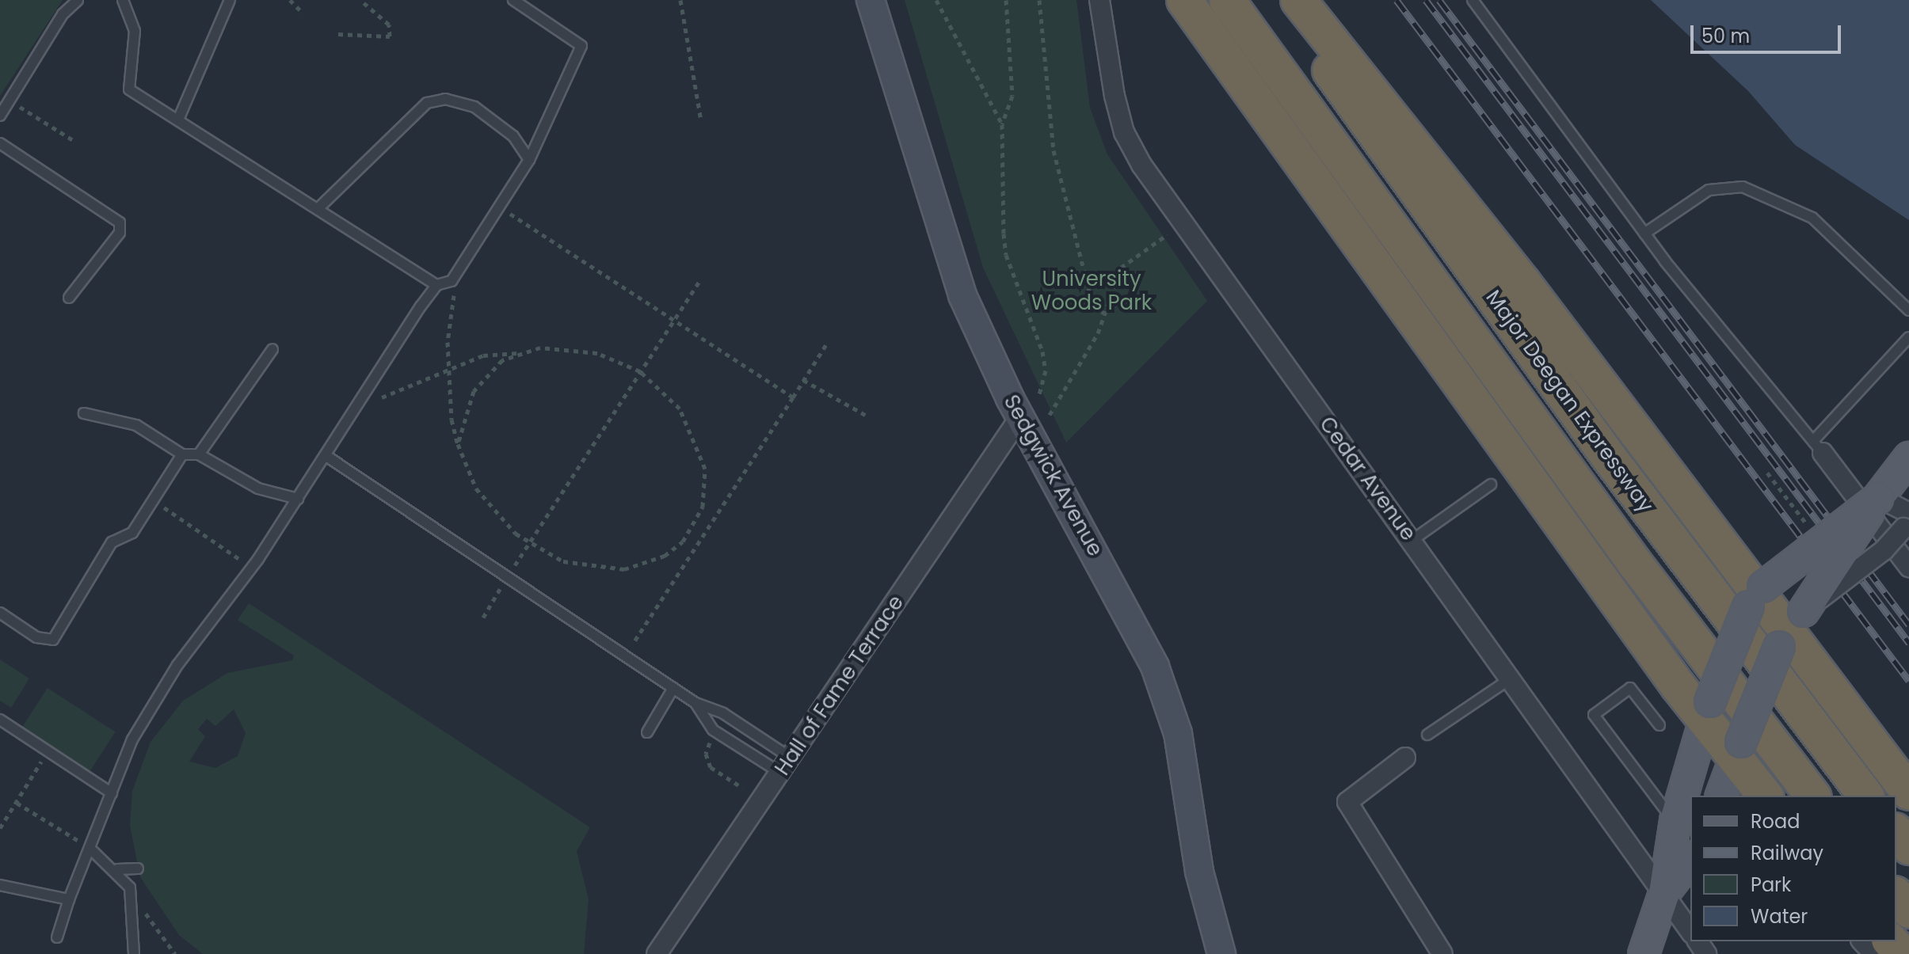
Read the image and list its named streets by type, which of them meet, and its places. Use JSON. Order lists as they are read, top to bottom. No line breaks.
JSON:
{"streets":{"highway":["Major Deegan Expressway"],"main road":["Sedgwick Avenue"],"street":["Cedar Avenue","Hall of Fame Terrace"]},"crossings":[["Sedgwick Avenue","Hall of Fame Terrace"]],"parks":["University Woods Park"],"legend":["Road","Railway","Park","Water"],"scale_bar":"50 m"}
